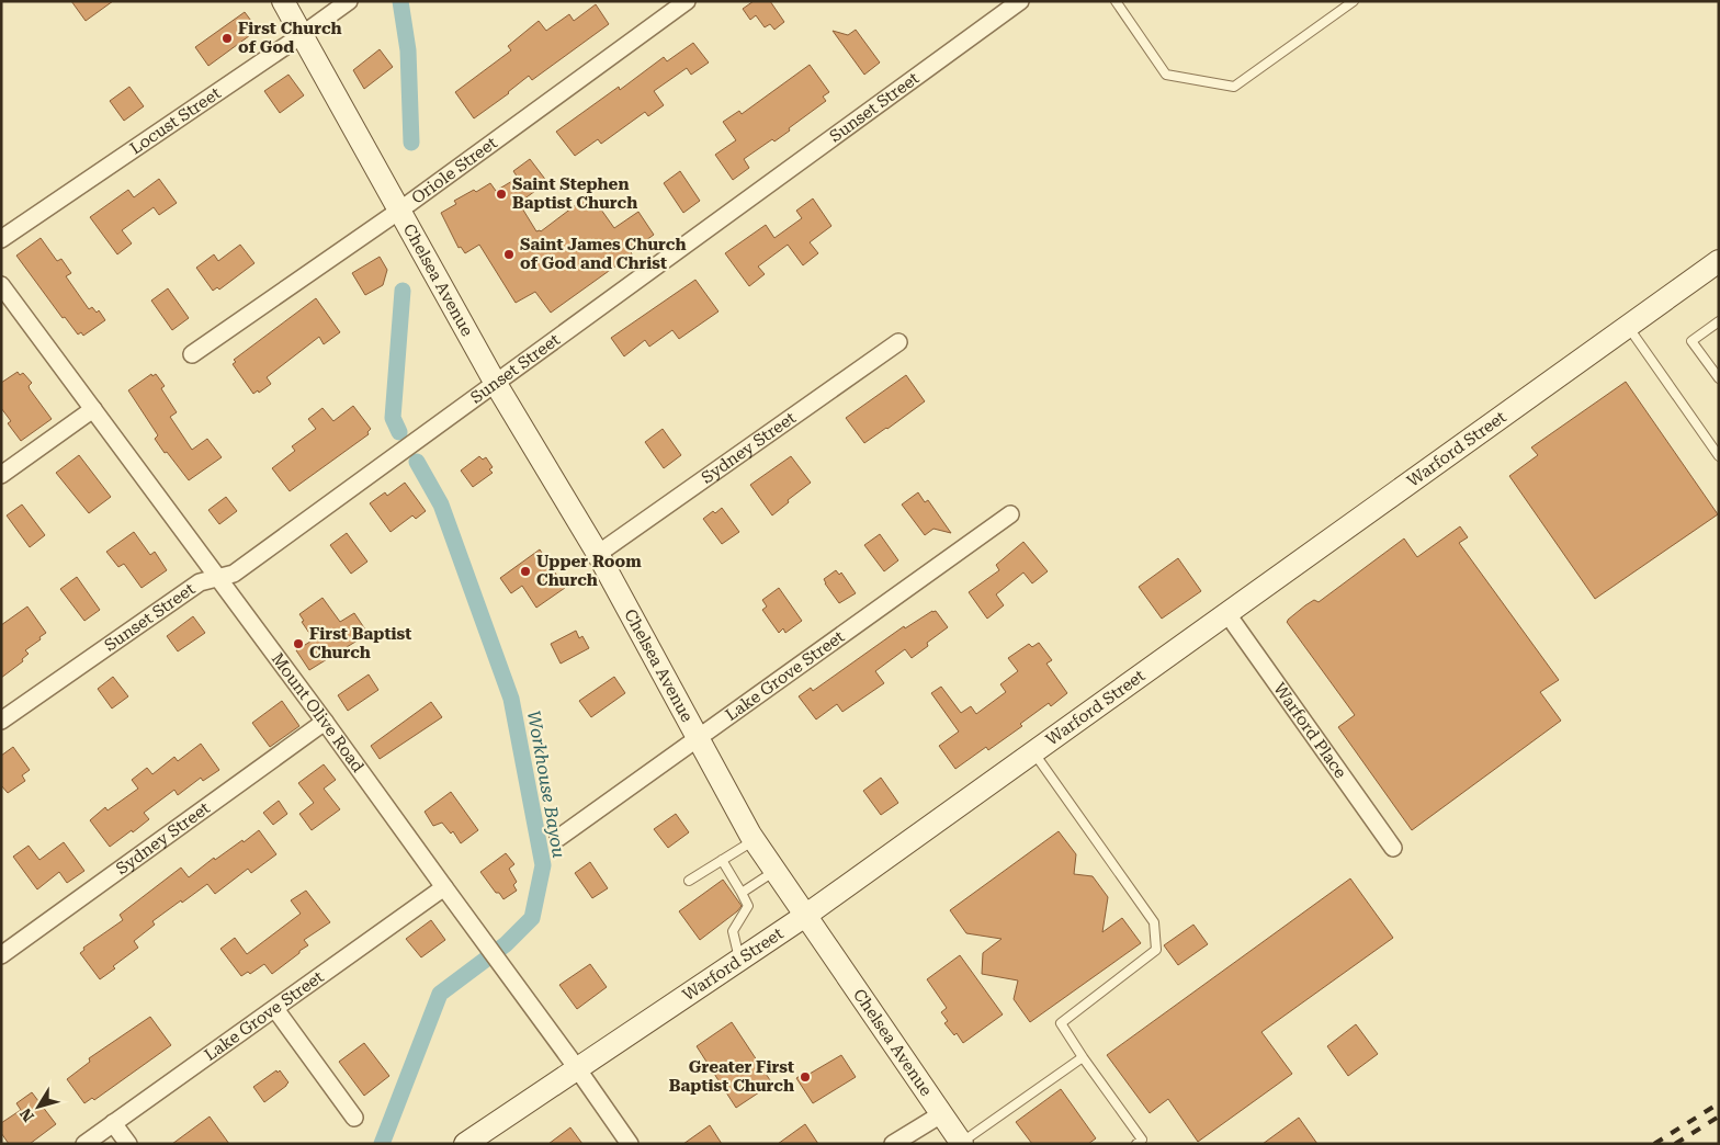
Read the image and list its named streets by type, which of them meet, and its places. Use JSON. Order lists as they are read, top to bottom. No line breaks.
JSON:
{"streets":{"main road":["Chelsea Avenue","Warford Street"],"street":["Sunset Street","Locust Street","Oriole Street","Sydney Street","Lake Grove Street","Mount Olive Road","Warford Place"]},"crossings":[["Sunset Street","Chelsea Avenue"],["Sunset Street","Mount Olive Road"],["Locust Street","Chelsea Avenue"],["Oriole Street","Chelsea Avenue"],["Chelsea Avenue","Sydney Street"],["Chelsea Avenue","Warford Street"],["Chelsea Avenue","Lake Grove Street"],["Sydney Street","Mount Olive Road"],["Warford Street","Mount Olive Road"],["Warford Street","Warford Place"],["Lake Grove Street","Mount Olive Road"]],"water":["Workhouse Bayou"],"places":["First Church of God","Saint Stephen Baptist Church","Saint James Church of God and Christ","Upper Room Church","First Baptist Church","Greater First Baptist Church"],"north":"bottom left"}
